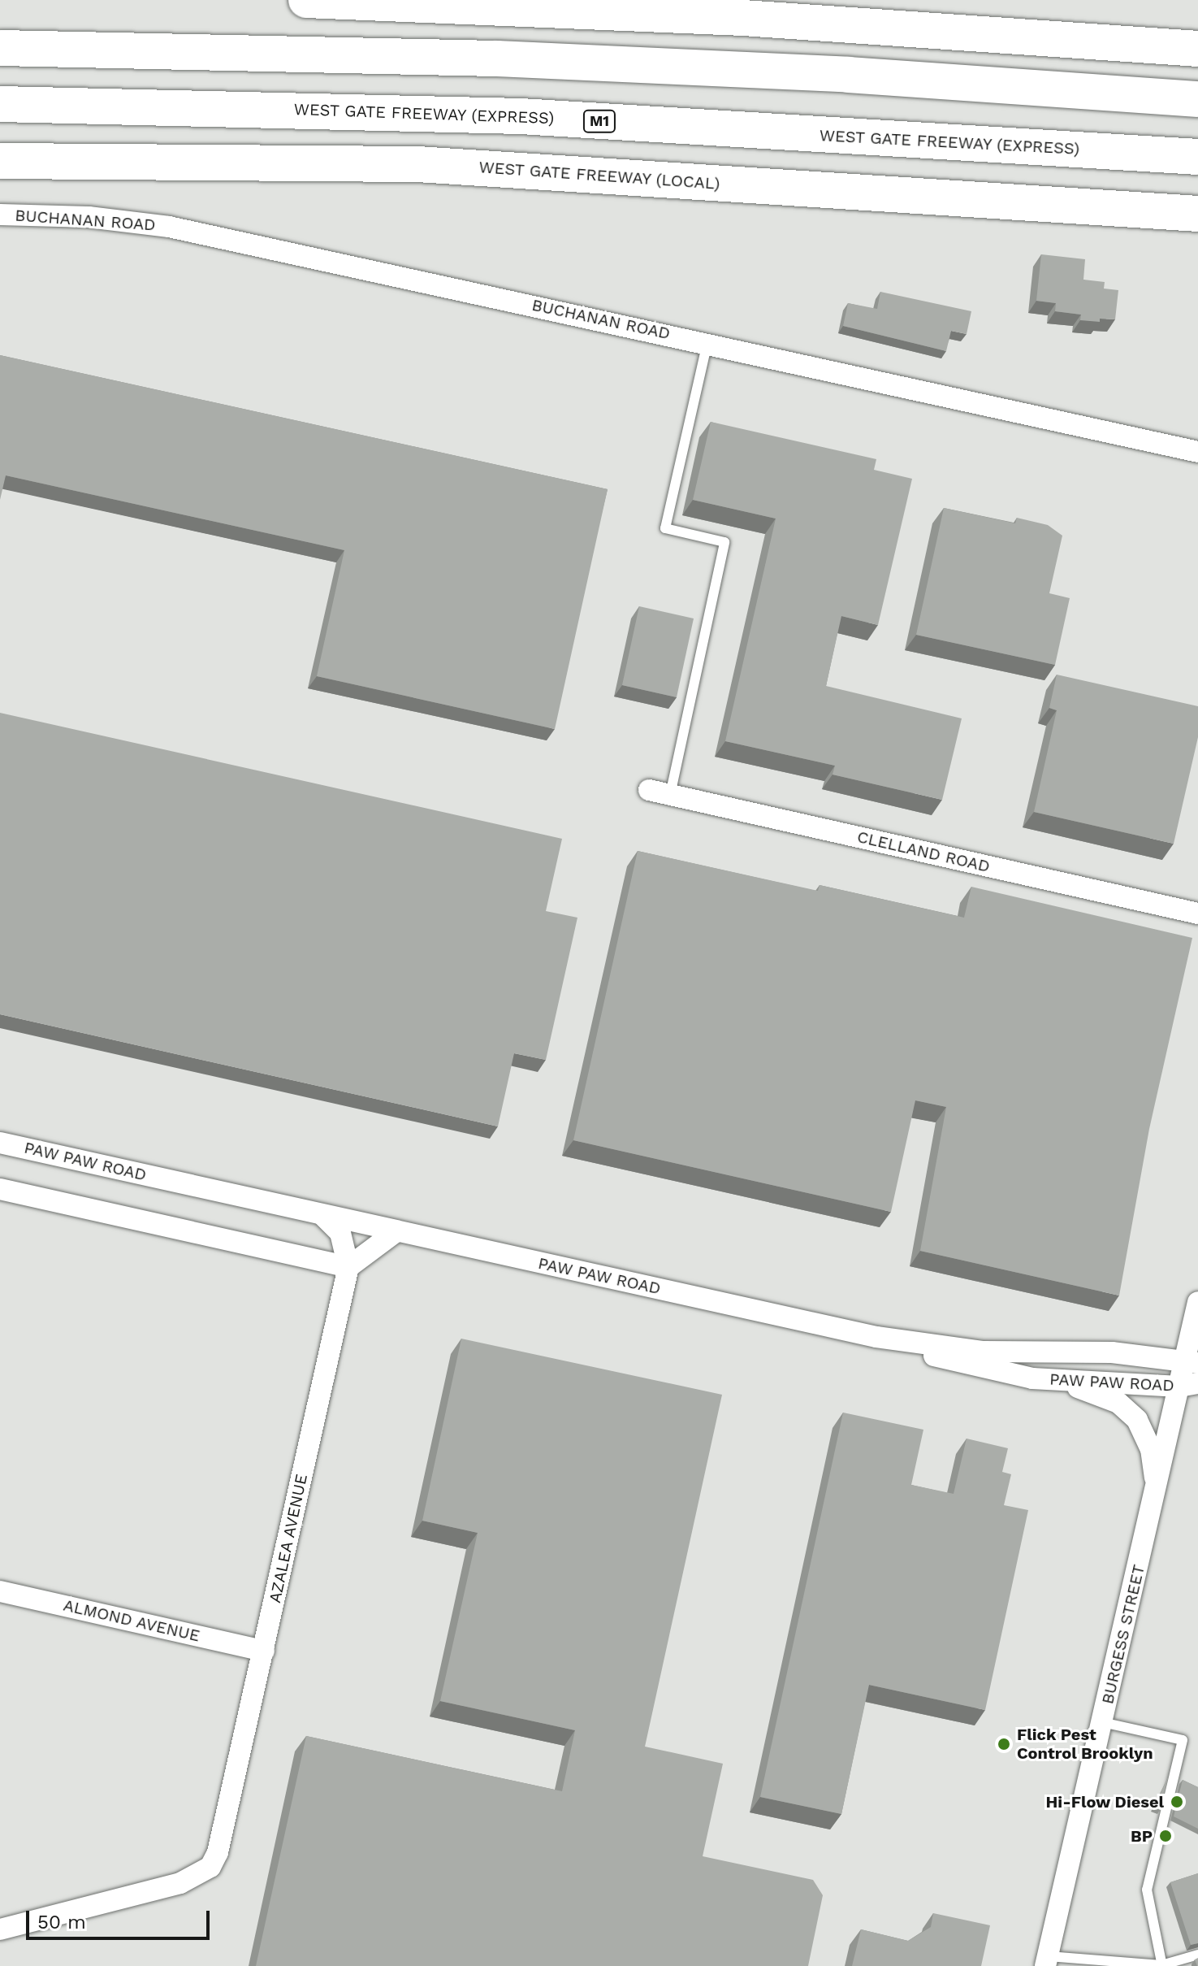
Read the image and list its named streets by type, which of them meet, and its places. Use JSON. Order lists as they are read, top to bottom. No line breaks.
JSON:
{"streets":{"highway":["WEST GATE FREEWAY (EXPRESS)","M1","WEST GATE FREEWAY (LOCAL)"],"street":["BUCHANAN ROAD","CLELLAND ROAD","PAW PAW ROAD","AZALEA AVENUE","ALMOND AVENUE","BURGESS STREET"]},"crossings":[["PAW PAW ROAD","BURGESS STREET"],["AZALEA AVENUE","ALMOND AVENUE"]],"places":["Flick Pest Control Brooklyn","Hi-Flow Diesel","BP"],"scale_bar":"50 m"}
